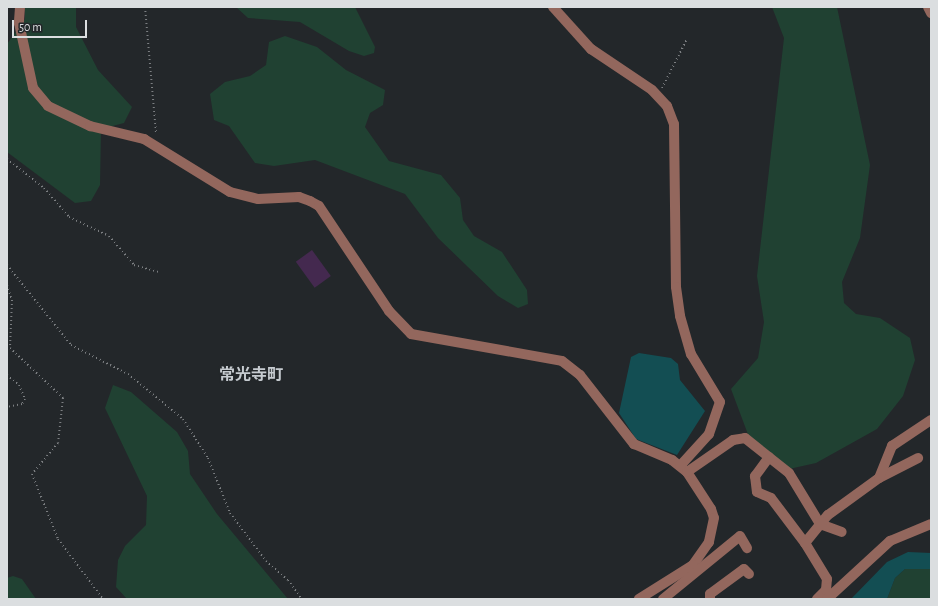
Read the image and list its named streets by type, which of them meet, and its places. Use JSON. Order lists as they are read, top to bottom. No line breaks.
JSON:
{"districts":["常光寺町"],"scale_bar":"50 m"}
